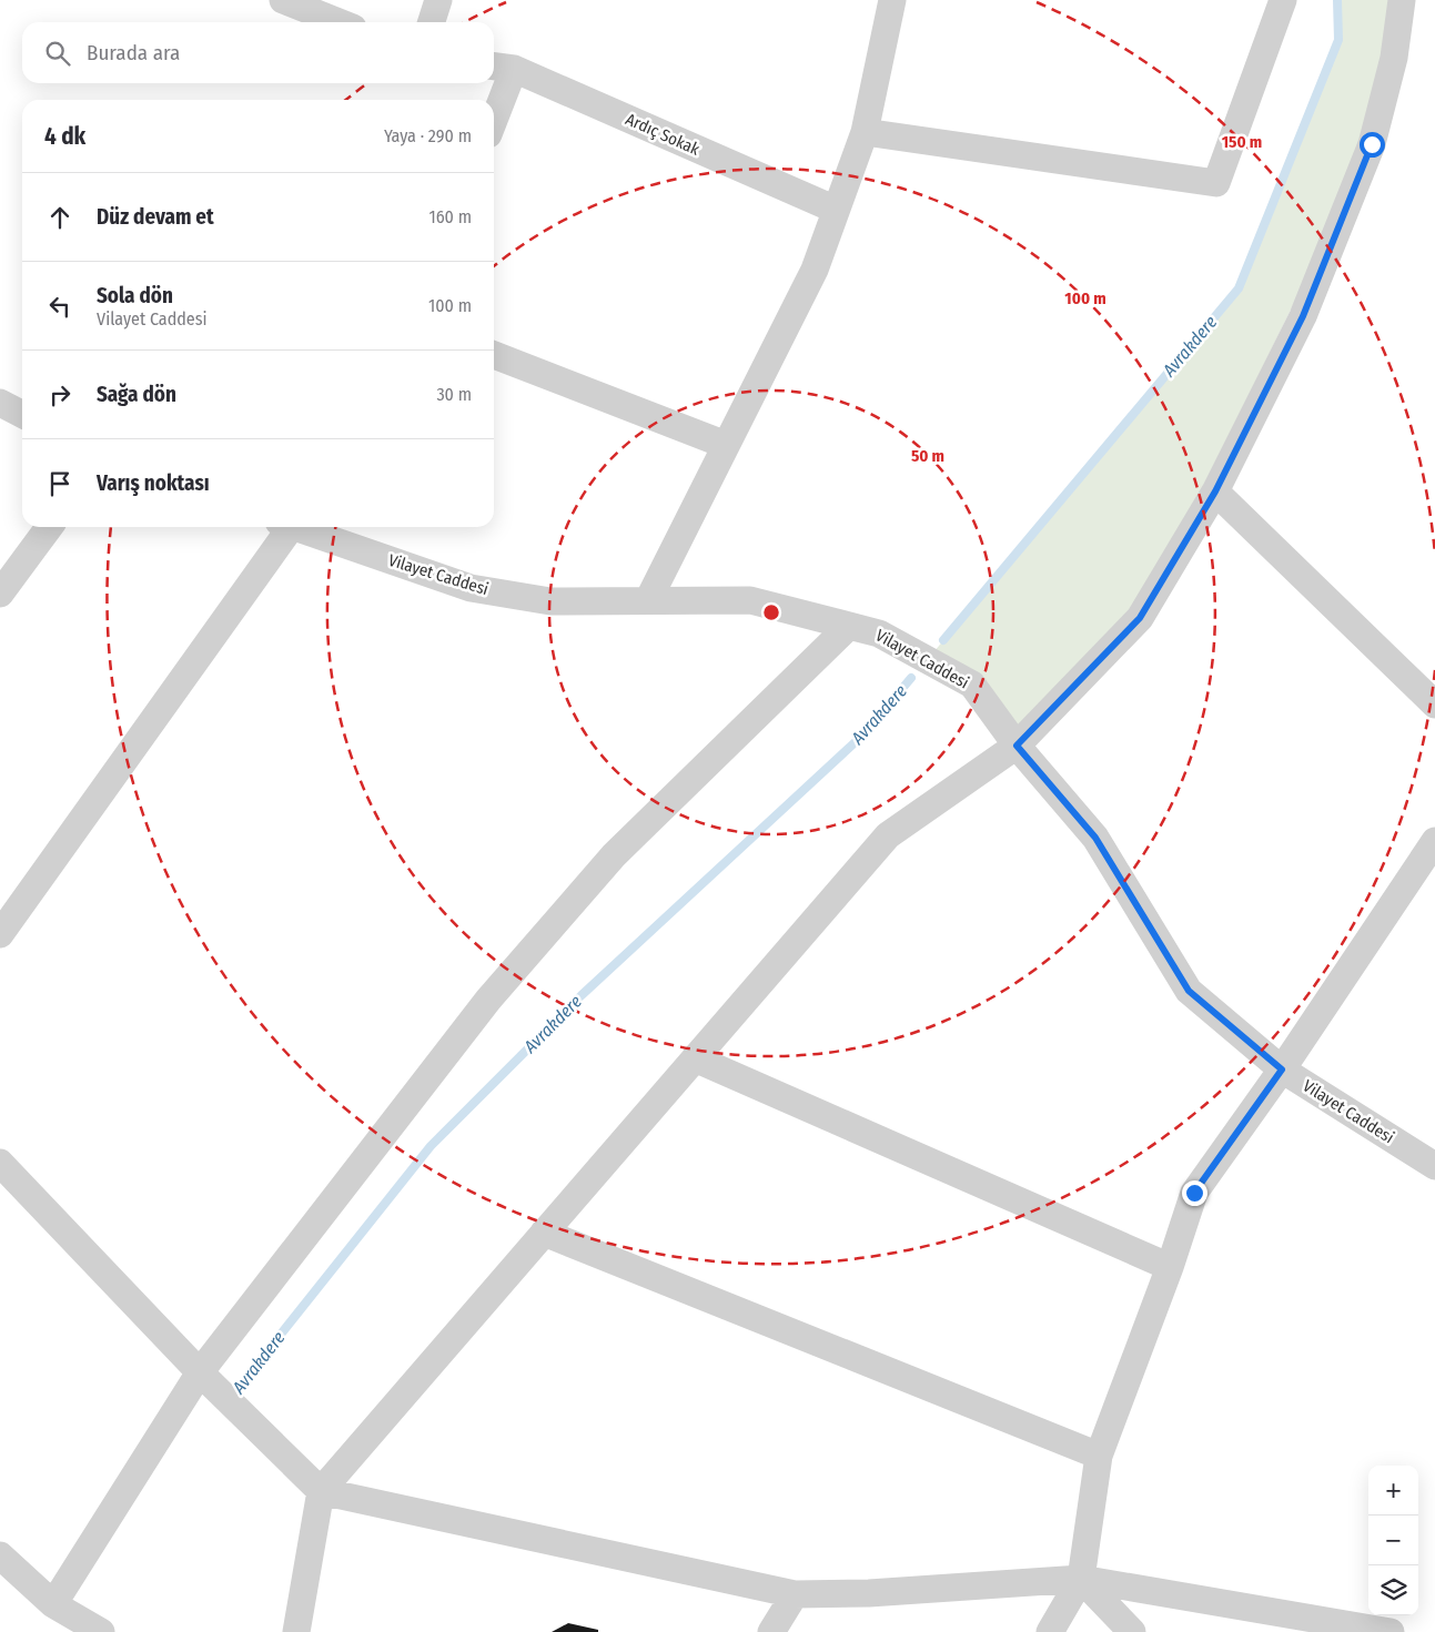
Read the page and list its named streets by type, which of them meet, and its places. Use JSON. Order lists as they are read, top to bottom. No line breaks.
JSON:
{"streets":{"street":["Ardıç Sokak","Vilayet Caddesi"]},"water":["Avrakdere"],"page":{"search":"Burada ara","heading":["4 dk","Yaya · 290 m"],"list":[["Düz devam et","160 m"],["Sola dön","Vilayet Caddesi","100 m"],["Sağa dön","30 m"],"Varış noktası"],"map_buttons":["+","−"]},"rings":["150 m","100 m","50 m"]}
